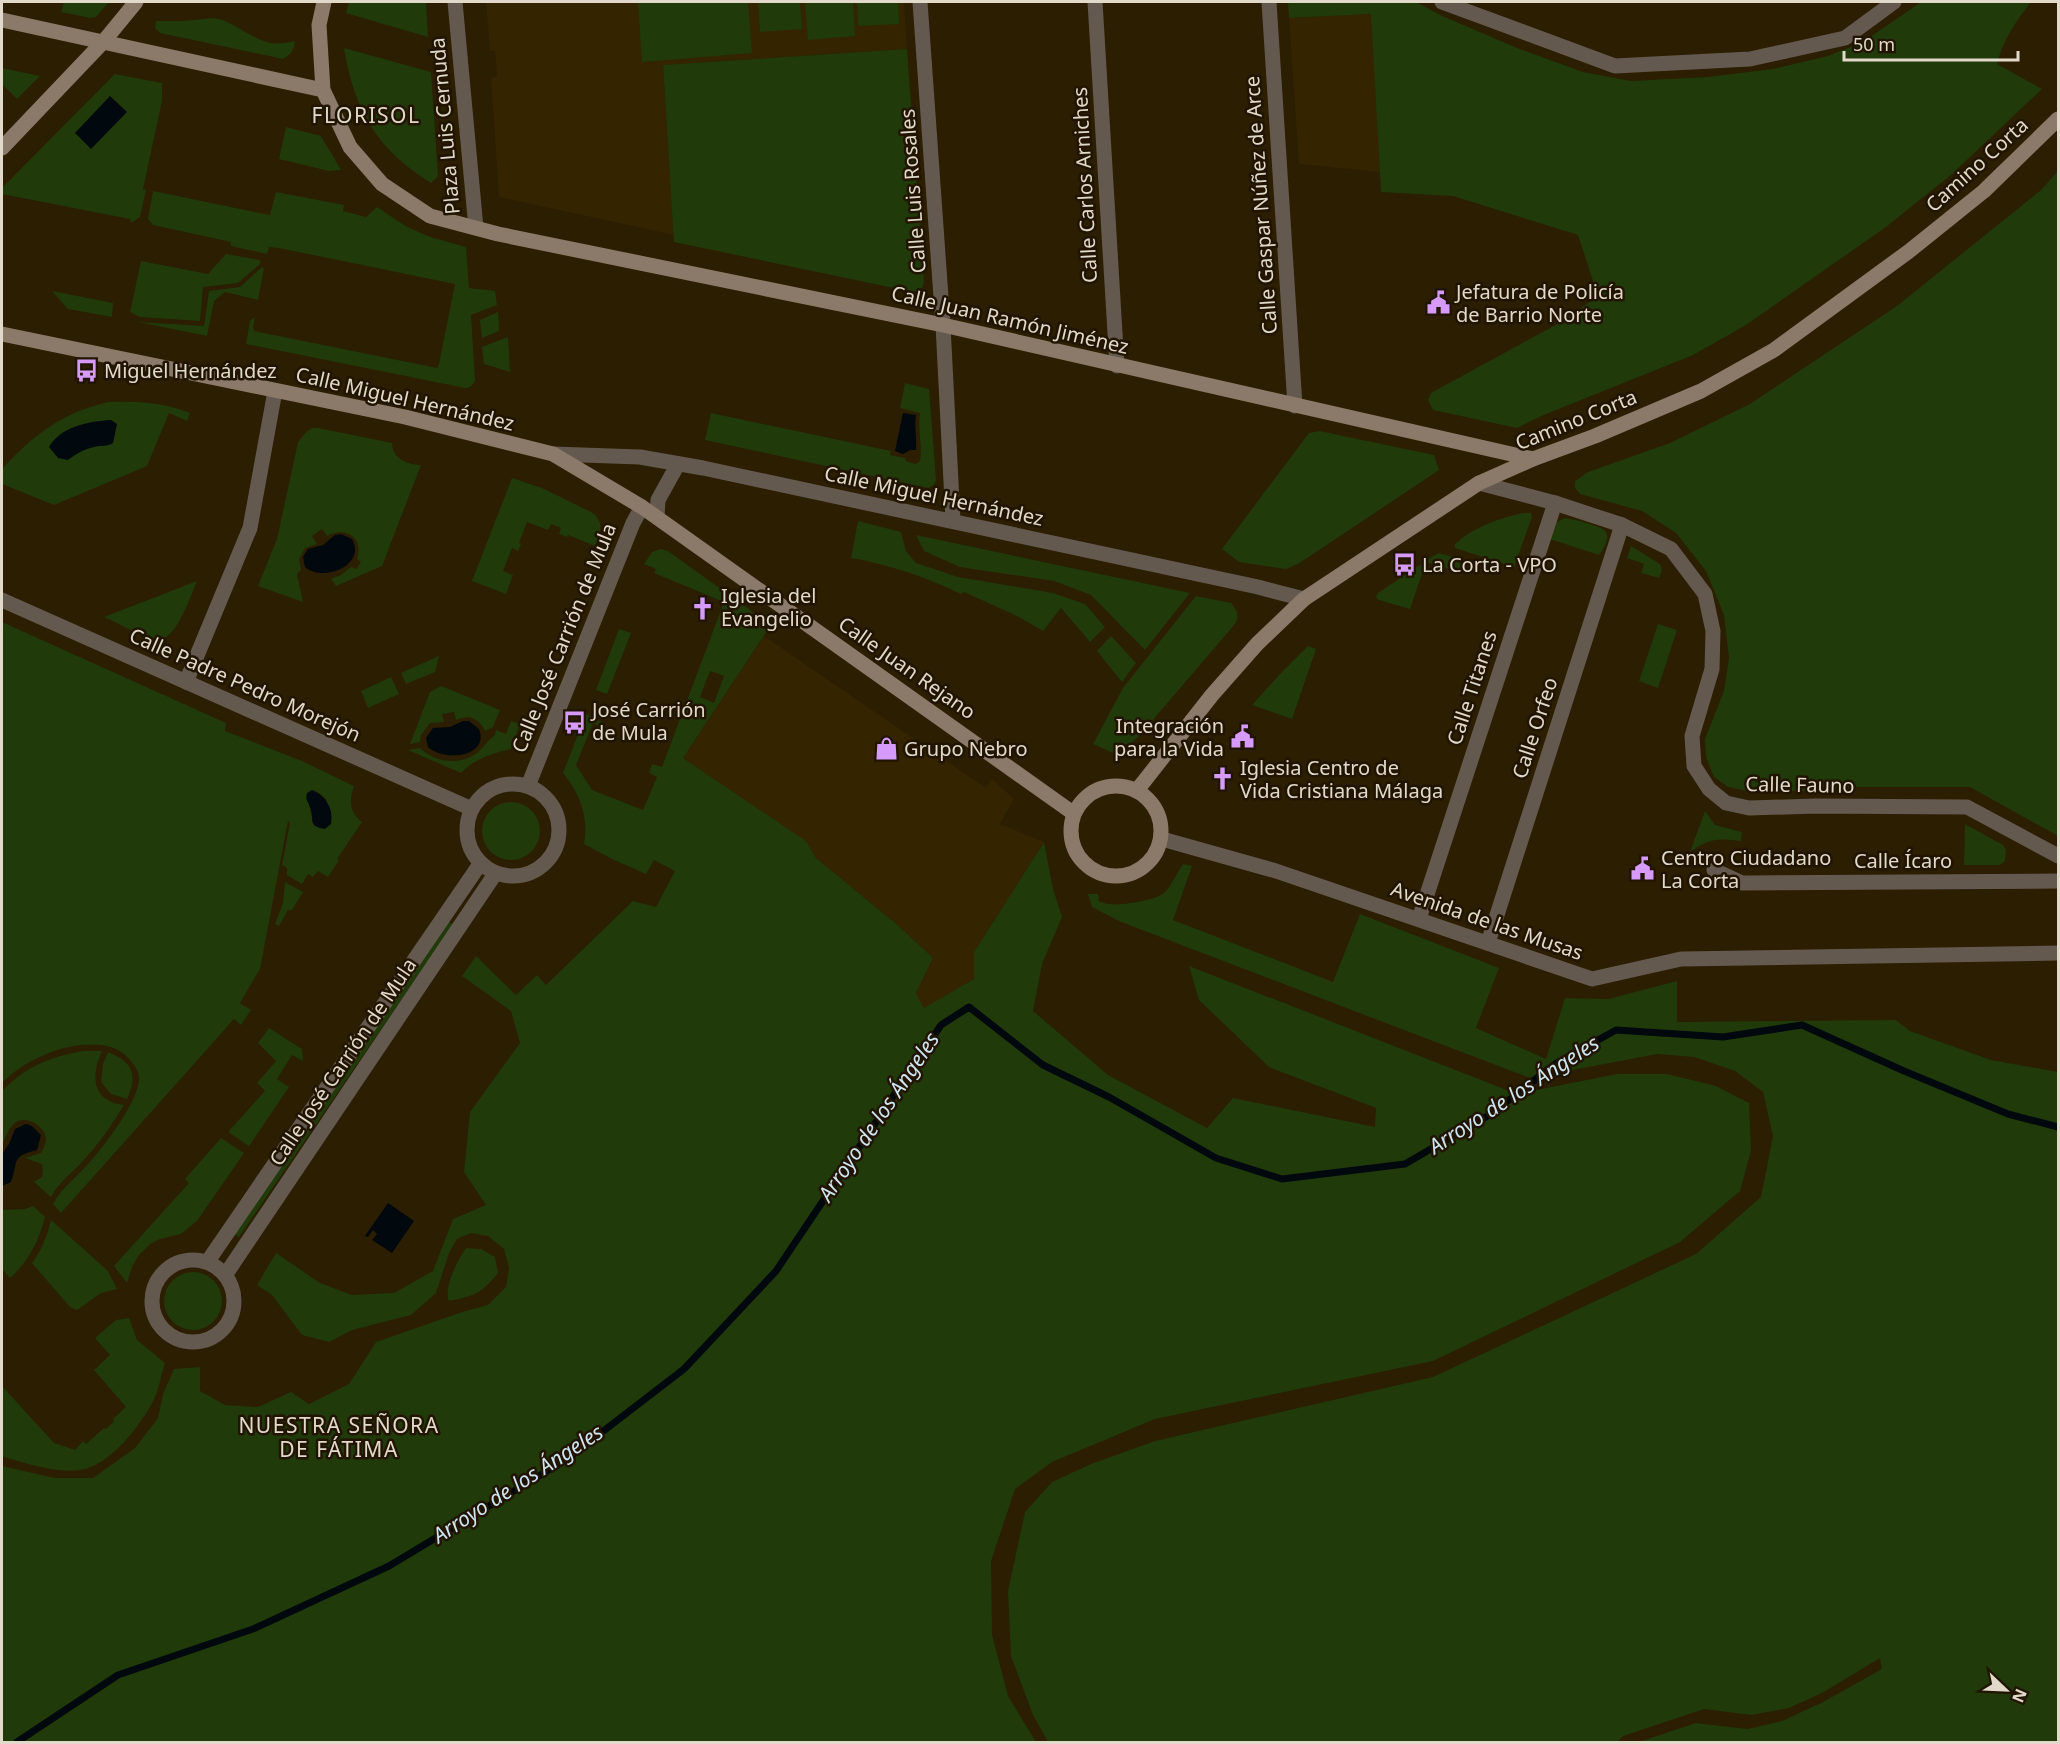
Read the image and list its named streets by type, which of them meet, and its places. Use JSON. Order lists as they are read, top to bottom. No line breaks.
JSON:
{"streets":{"street":["Plaza Luis Cernuda","Camino Corta","Calle Carlos Arniches","Calle Luis Rosales","Calle Gaspar Núñez de Arce","Calle Juan Ramón Jiménez","Calle Miguel Hernández","Calle José Carrión de Mula","Calle Juan Rejano","Calle Padre Pedro Morejón","Calle Titanes","Calle Orfeo","Calle Fauno","Calle Ícaro","Avenida de las Musas"]},"crossings":[["Plaza Luis Cernuda","Calle Juan Ramón Jiménez"],["Camino Corta","Calle Juan Ramón Jiménez"],["Camino Corta","Calle Miguel Hernández"],["Camino Corta","Calle Juan Rejano"],["Camino Corta","Calle Fauno"],["Camino Corta","Avenida de las Musas"],["Calle Carlos Arniches","Calle Juan Ramón Jiménez"],["Calle Luis Rosales","Calle Juan Ramón Jiménez"],["Calle Luis Rosales","Calle Miguel Hernández"],["Calle Gaspar Núñez de Arce","Calle Juan Ramón Jiménez"],["Calle Miguel Hernández","Calle José Carrión de Mula"],["Calle Miguel Hernández","Calle Juan Rejano"],["Calle José Carrión de Mula","Calle Juan Rejano"],["Calle José Carrión de Mula","Calle Padre Pedro Morejón"],["Calle Juan Rejano","Avenida de las Musas"],["Calle Titanes","Calle Fauno"],["Calle Titanes","Avenida de las Musas"],["Calle Orfeo","Calle Fauno"],["Calle Orfeo","Avenida de las Musas"]],"districts":["FLORISOL","NUESTRA SEÑORA DE FÁTIMA"],"water":["Arroyo de los Ángeles"],"places":{"public building":["Jefatura de Policía de Barrio Norte","Integración para la Vida","Centro Ciudadano La Corta"],"bus stop":["Miguel Hernández","La Corta - VPO","José Carrión de Mula"],"church":["Iglesia del Evangelio","Iglesia Centro de Vida Cristiana Málaga"],"shop":["Grupo Nebro"]},"scale_bar":"50 m","north":"bottom right"}
